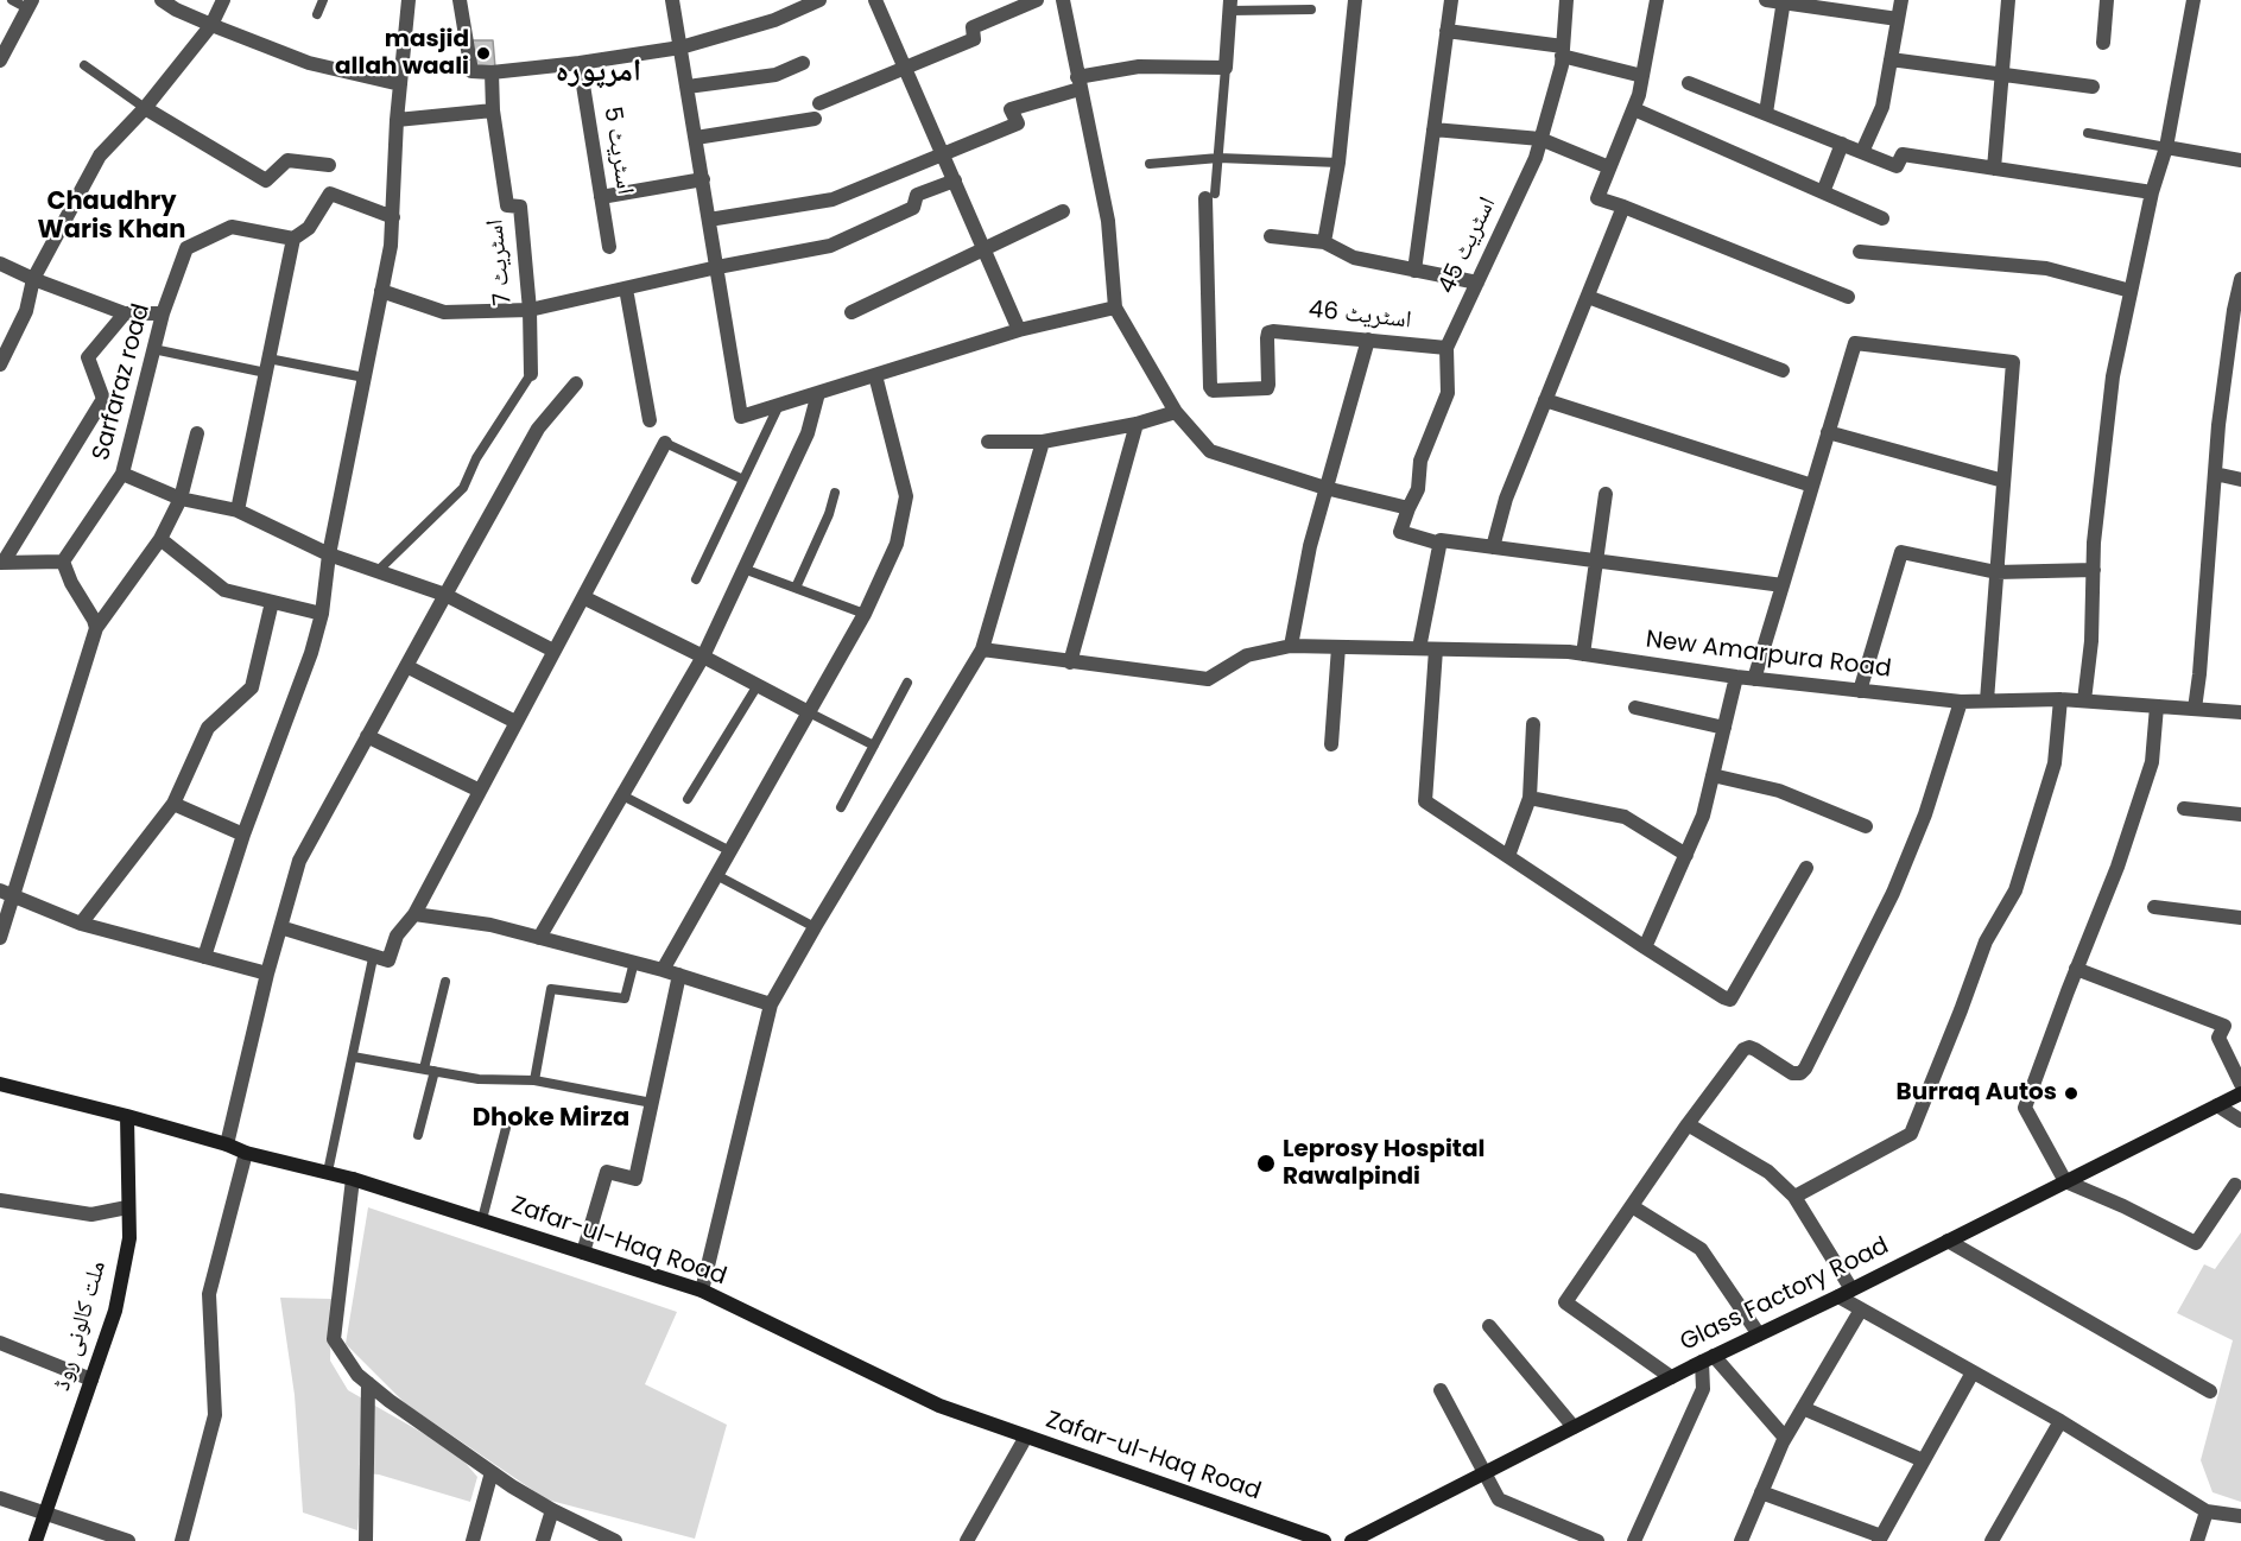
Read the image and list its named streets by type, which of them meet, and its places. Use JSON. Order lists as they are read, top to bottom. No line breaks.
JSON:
{"streets":{"street":["اسٹریٹ 5","اسٹریٹ 45","اسٹریٹ 7","اسٹریٹ 46","Sarfaraz road","New Amarpura Road","Zafar-ul-Haq Road","Glass Factory Road","ملت کالونی روڈ"]},"crossings":[["اسٹریٹ 45","اسٹریٹ 46"],["Zafar-ul-Haq Road","ملت کالونی روڈ"]],"districts":["امرپورہ","Chaudhry Waris Khan","Dhoke Mirza"],"places":["masjid allah waali","Burraq Autos","Leprosy Hospital Rawalpindi"]}
